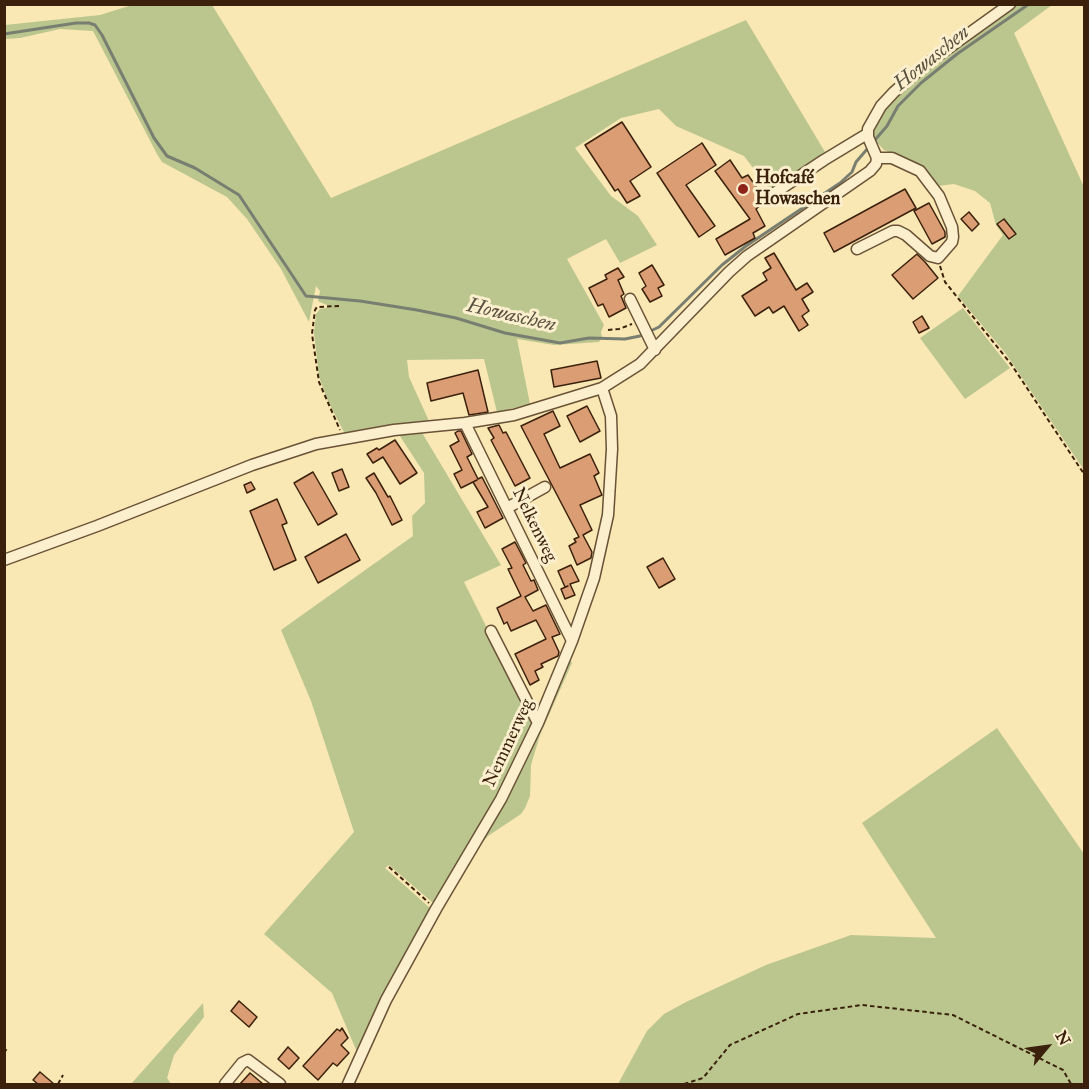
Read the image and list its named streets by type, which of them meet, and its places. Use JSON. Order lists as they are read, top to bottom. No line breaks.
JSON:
{"streets":{"street":["Nelkenweg","Nemmerweg"]},"crossings":[["Nelkenweg","Nemmerweg"]],"water":["Howaschen"],"places":["Hofcafé Howaschen"],"north":"top right"}
